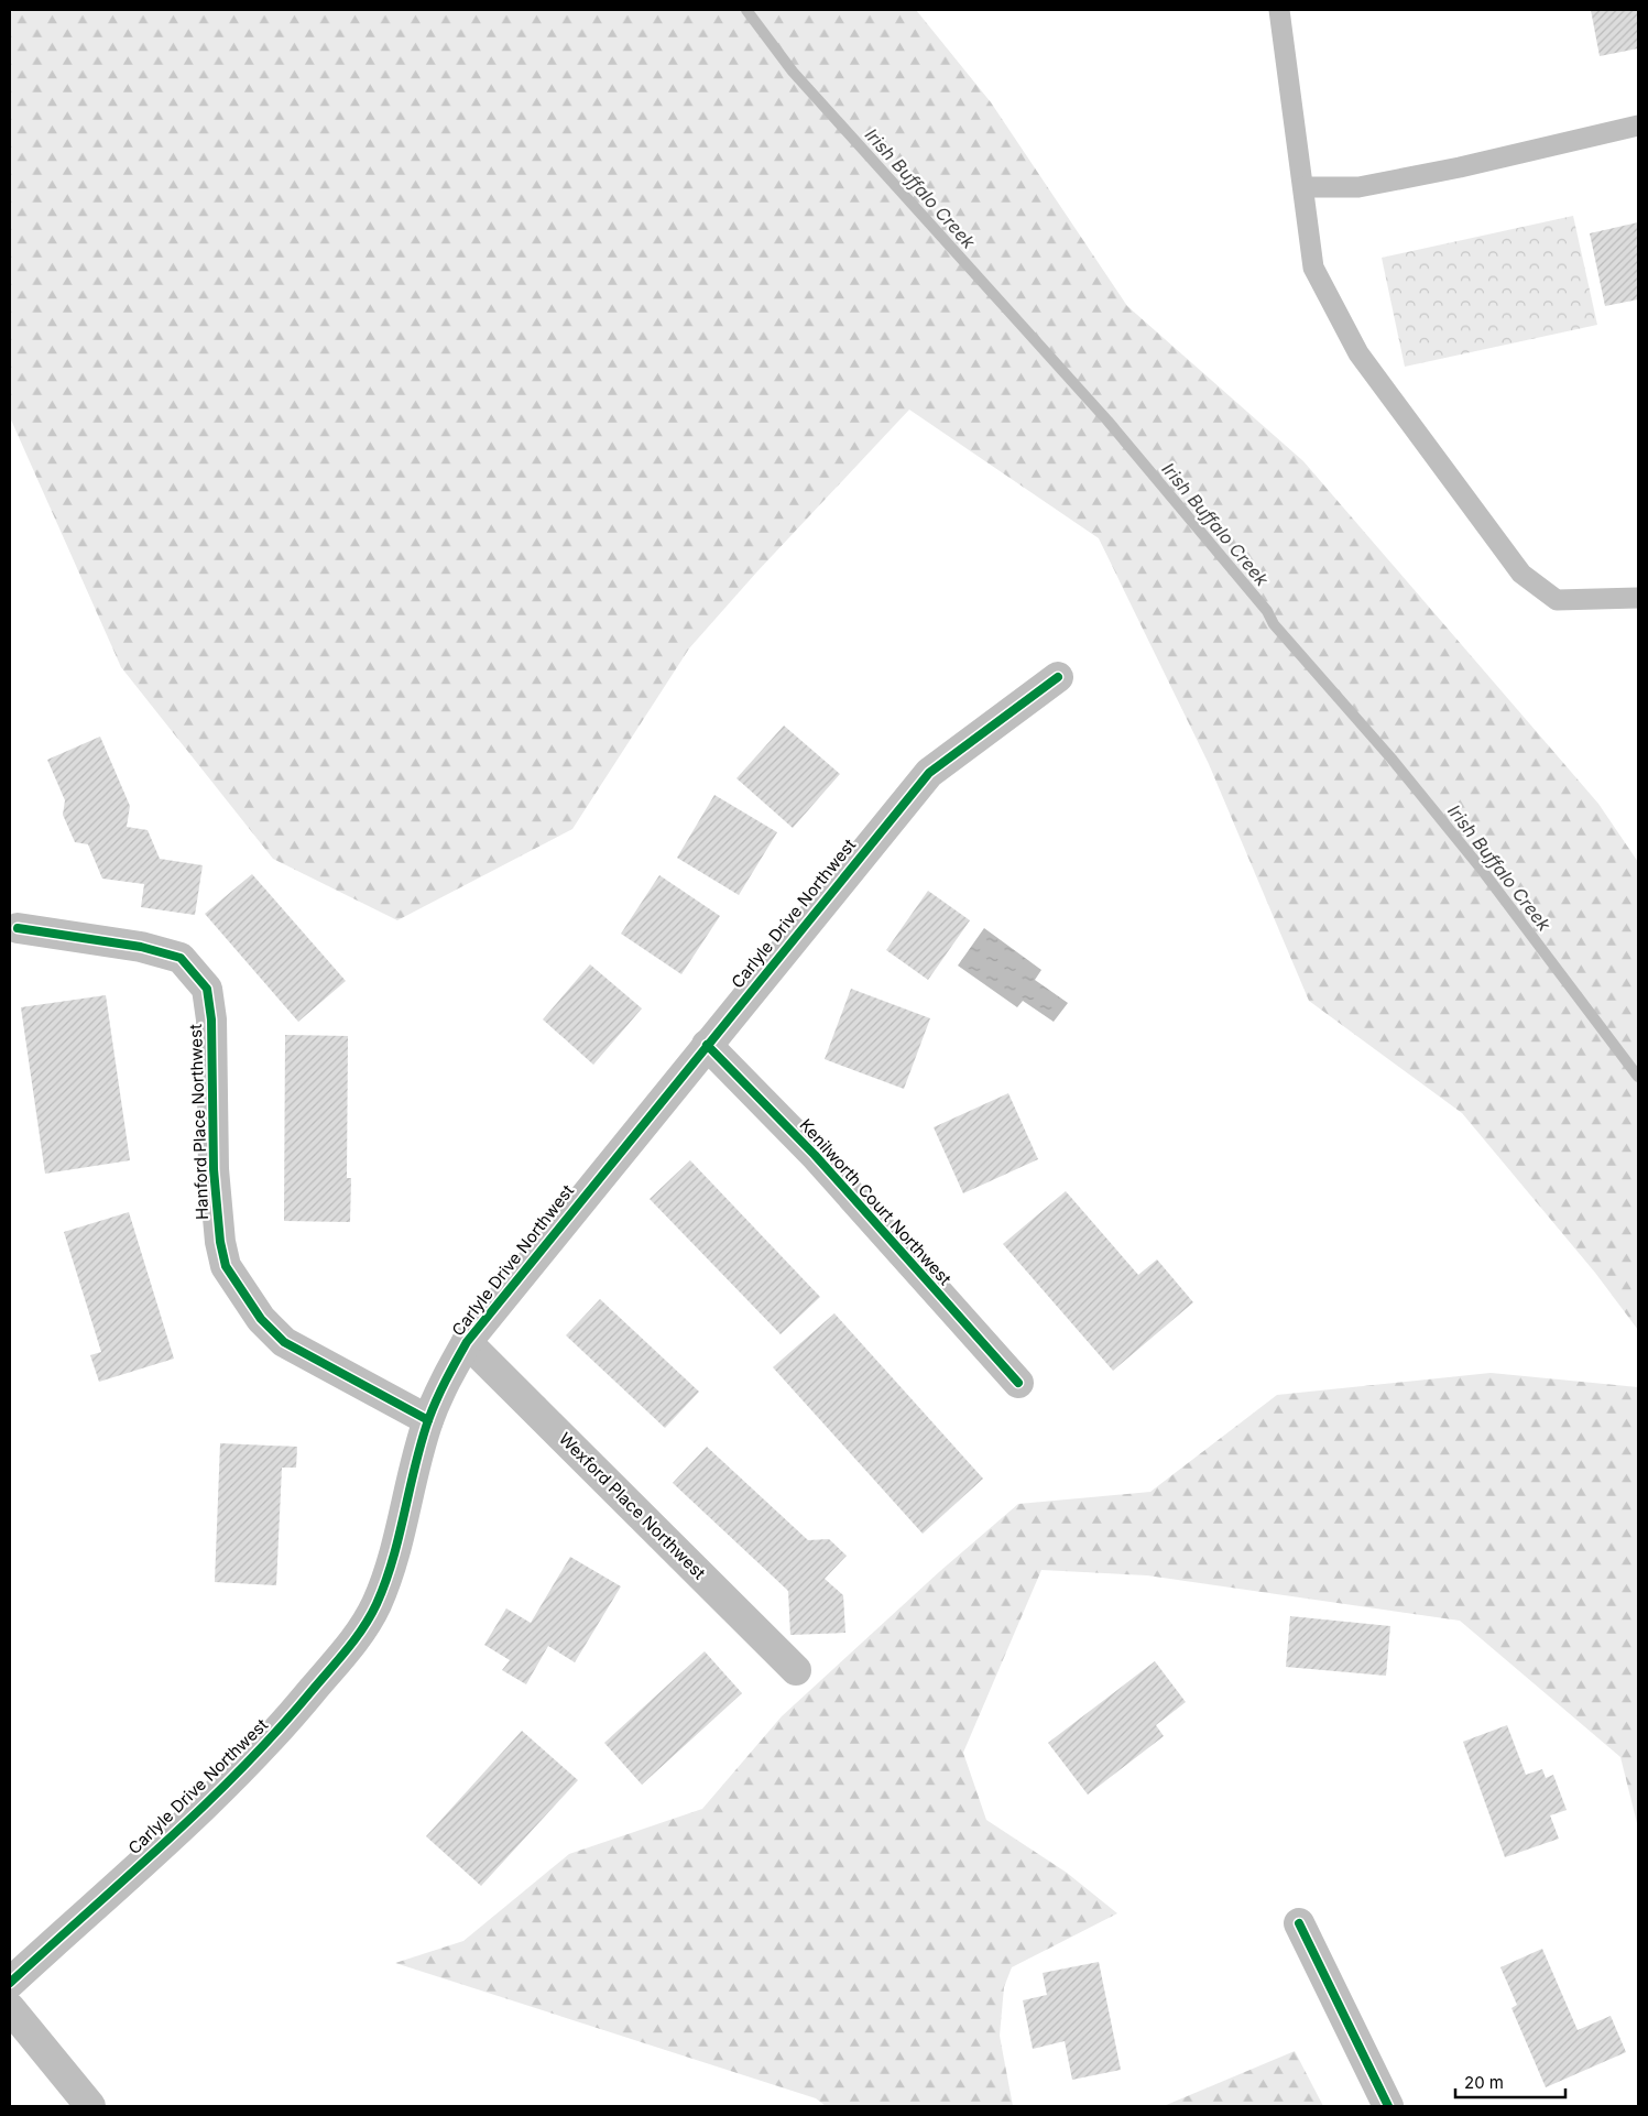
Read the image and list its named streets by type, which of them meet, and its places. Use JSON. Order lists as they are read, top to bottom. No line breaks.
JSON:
{"streets":{"street":["Carlyle Drive Northwest","Hanford Place Northwest","Kenilworth Court Northwest","Wexford Place Northwest"]},"crossings":[["Carlyle Drive Northwest","Hanford Place Northwest"],["Carlyle Drive Northwest","Kenilworth Court Northwest"],["Carlyle Drive Northwest","Wexford Place Northwest"]],"water":["Irish Buffalo Creek"],"scale_bar":"20 m"}
